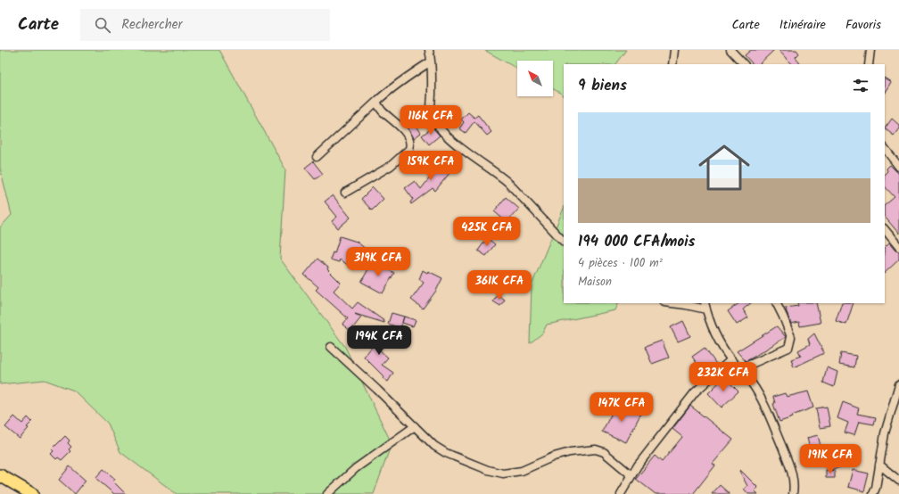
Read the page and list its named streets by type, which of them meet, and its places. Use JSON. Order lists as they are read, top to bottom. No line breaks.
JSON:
{"north":"top left","page":{"header":"Carte","search":"Rechercher","nav":["Carte","Itinéraire","Favoris"],"heading":"9 biens","price":["116K CFA","159K CFA","425K CFA","319K CFA","361K CFA","194K CFA","232K CFA","147K CFA","191K CFA"],"list":[{"name":"194 000 CFA/mois","note":"4 pièces · 100 m² · Maison"}]}}
